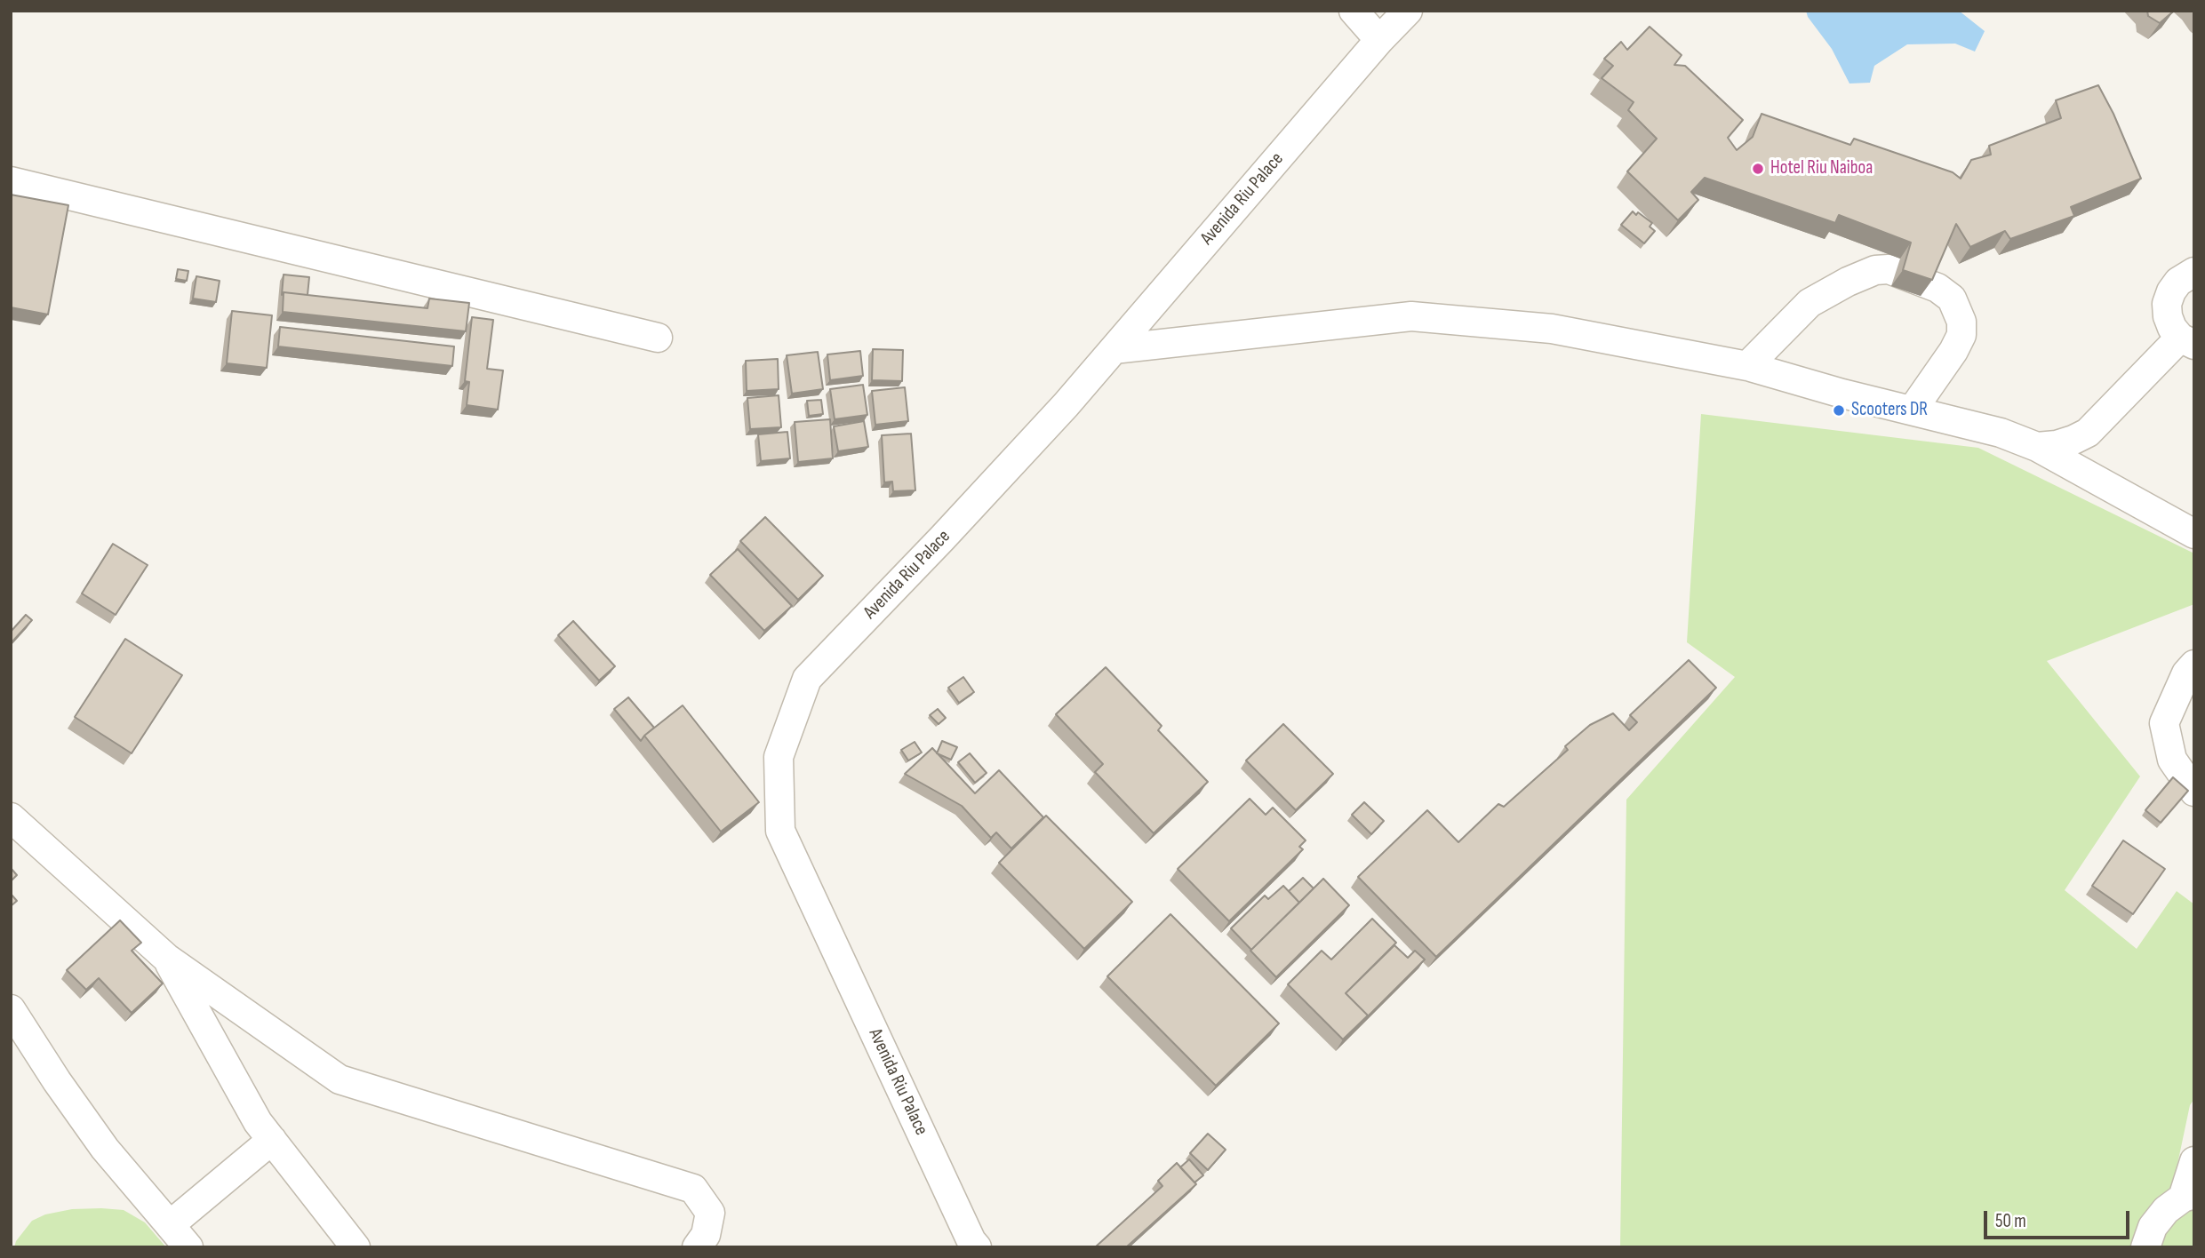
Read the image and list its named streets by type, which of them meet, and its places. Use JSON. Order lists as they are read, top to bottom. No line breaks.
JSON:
{"streets":{"street":["Avenida Riu Palace"]},"places":["Hotel Riu Naiboa","Scooters DR"],"scale_bar":"50 m"}
